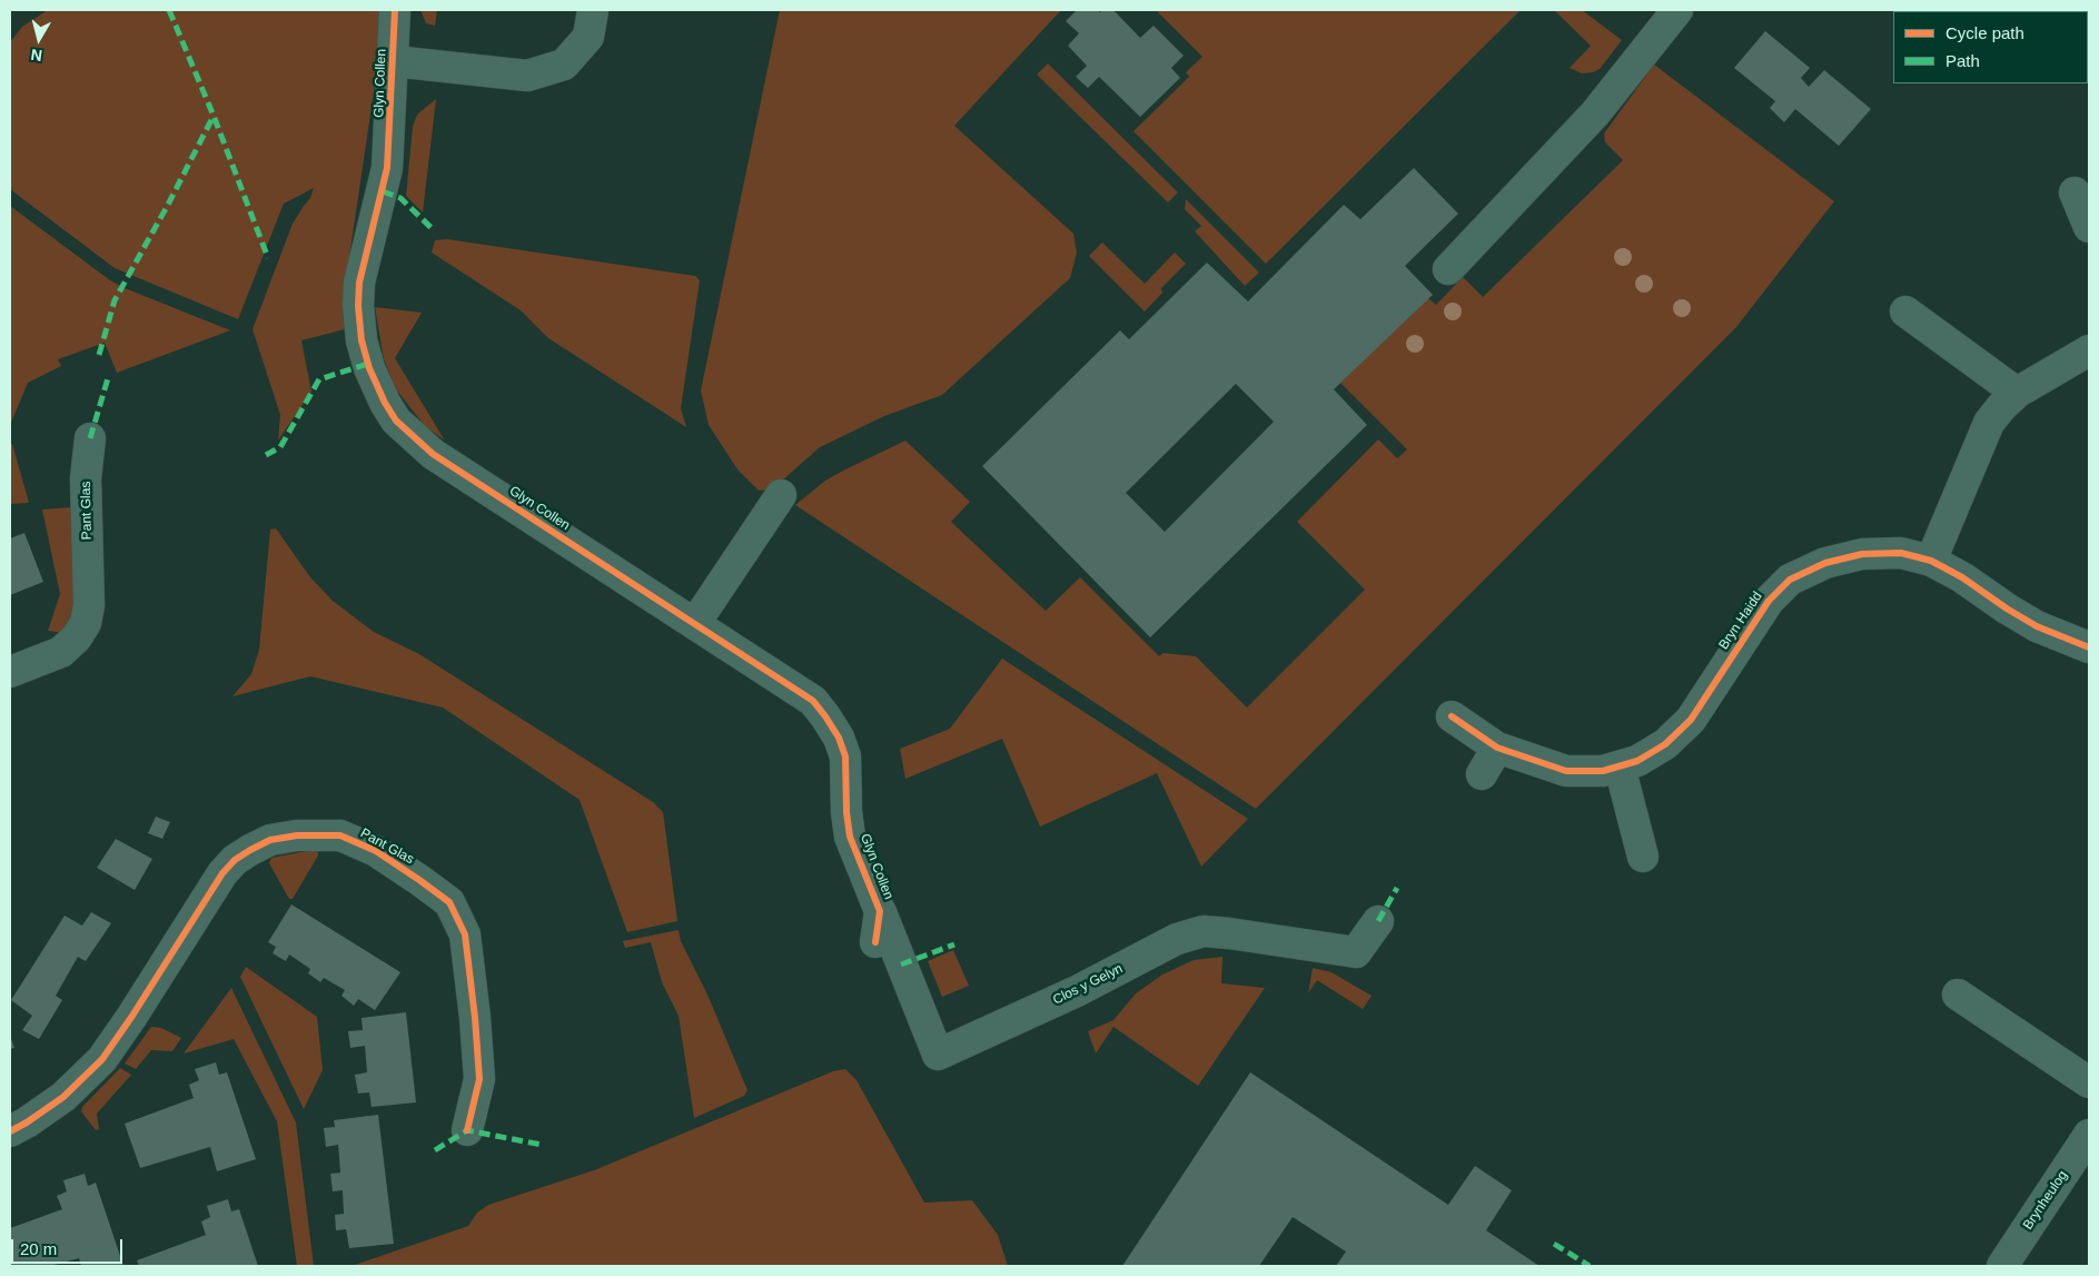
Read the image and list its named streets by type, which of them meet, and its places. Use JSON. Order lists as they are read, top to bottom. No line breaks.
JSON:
{"streets":{"street":["Glyn Collen","Pant Glas","Bryn Haidd","Clos y Gelyn","Brynheulog"]},"crossings":[["Glyn Collen","Clos y Gelyn"]],"legend":["Cycle path","Path"],"scale_bar":"20 m","north":"bottom"}
